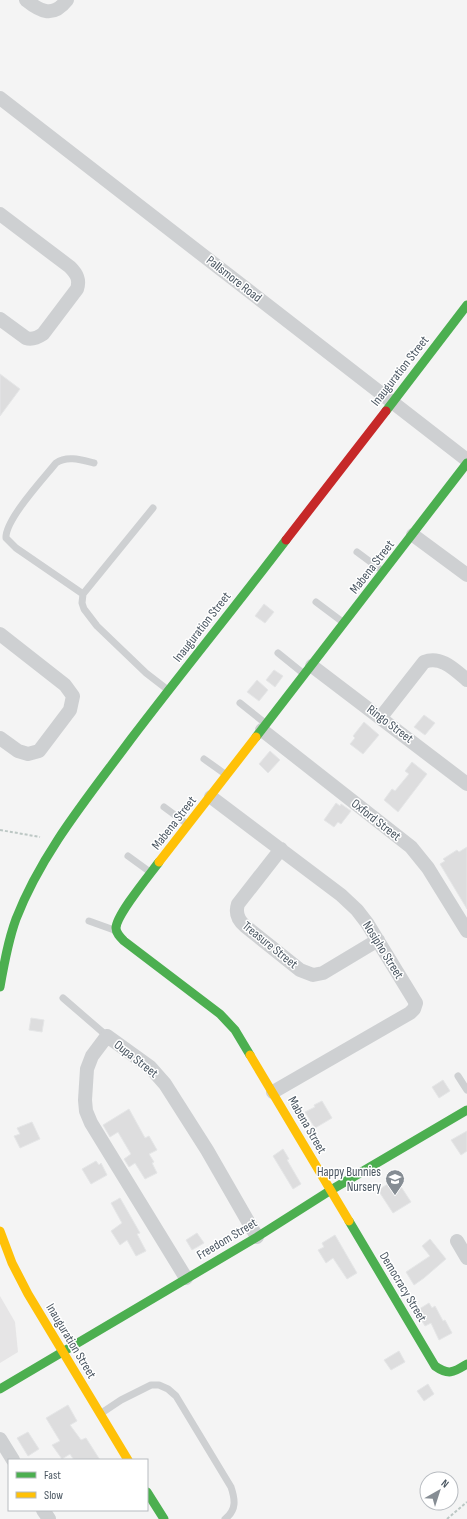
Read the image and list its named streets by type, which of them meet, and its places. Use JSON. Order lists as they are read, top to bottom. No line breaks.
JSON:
{"streets":{"street":["Pallsmore Road","Inauguration Street","Mabena Street","Ringo Street","Oxford Street","Treasure Street","Nosipho Street","Oupa Street","Freedom Street","Democracy Street"]},"crossings":[["Pallsmore Road","Inauguration Street"],["Pallsmore Road","Mabena Street"],["Inauguration Street","Freedom Street"],["Mabena Street","Ringo Street"],["Mabena Street","Oxford Street"],["Mabena Street","Nosipho Street"],["Mabena Street","Freedom Street"],["Mabena Street","Democracy Street"],["Treasure Street","Nosipho Street"],["Oupa Street","Freedom Street"],["Freedom Street","Democracy Street"]],"places":{"school or university":["Happy Bunnies Nursery"]},"legend":["Fast","Slow"],"north":"top right"}
